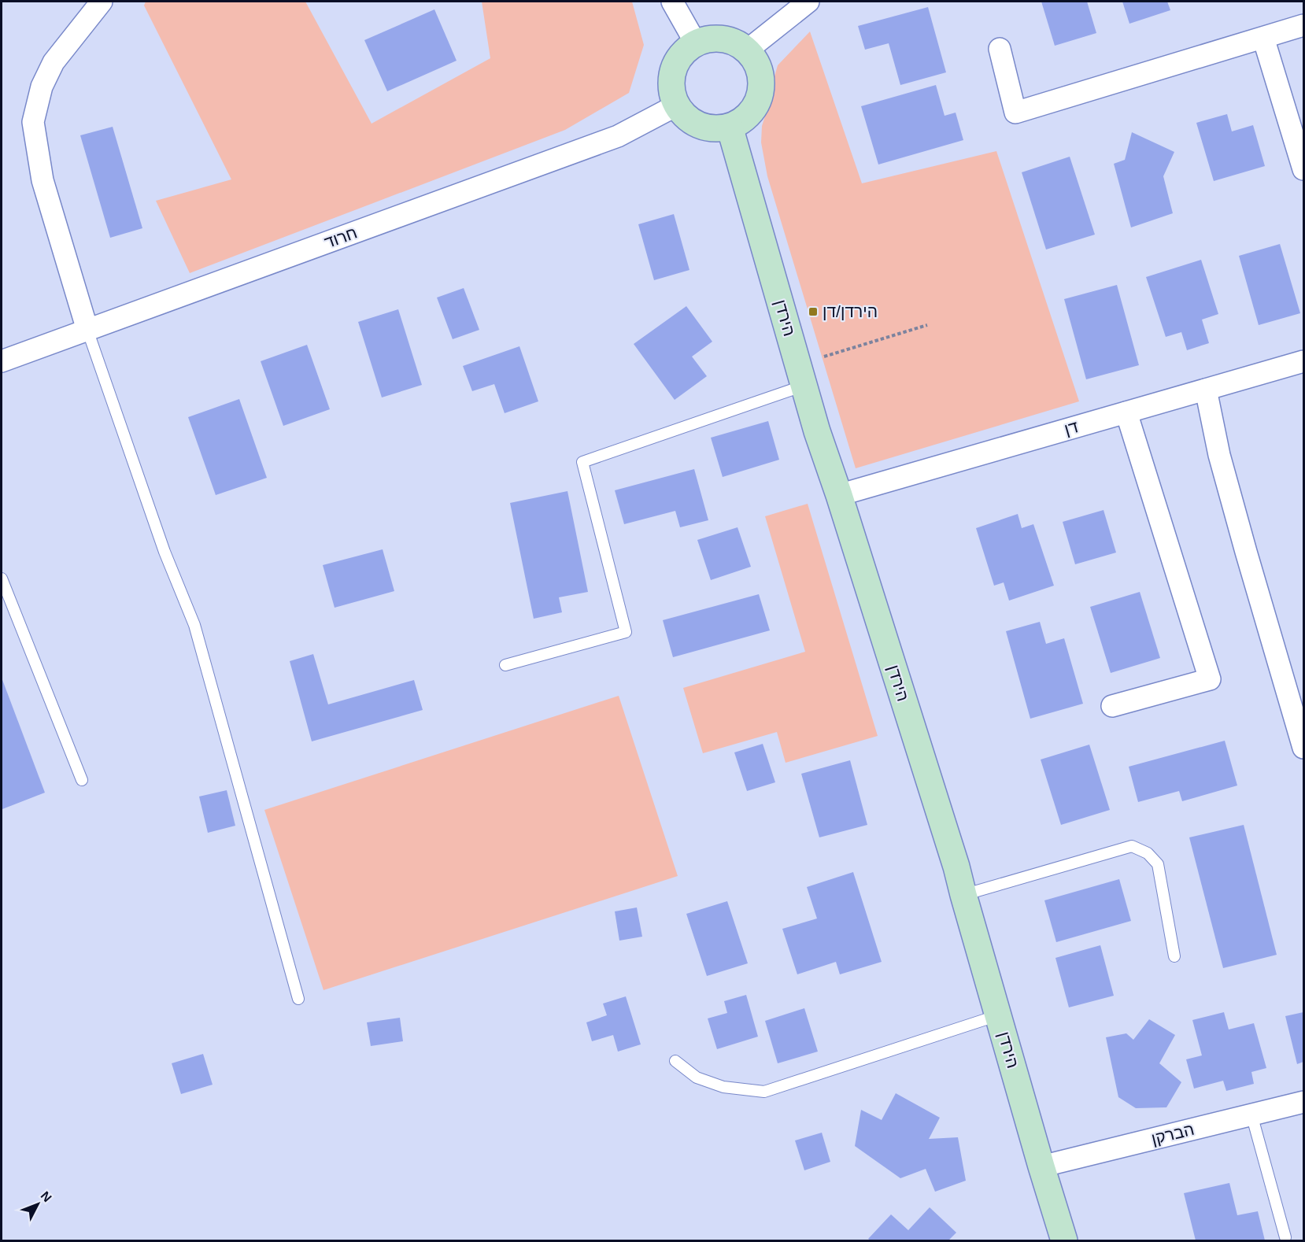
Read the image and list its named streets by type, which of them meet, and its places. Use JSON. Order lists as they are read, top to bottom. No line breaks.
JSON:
{"streets":{"street":["חרוד","הירדן","דן","הברקן"]},"crossings":[["חרוד","הירדן"],["הירדן","דן"],["הירדן","הברקן"]],"places":{"transit":["הירדן/דן"]},"north":"top right"}
